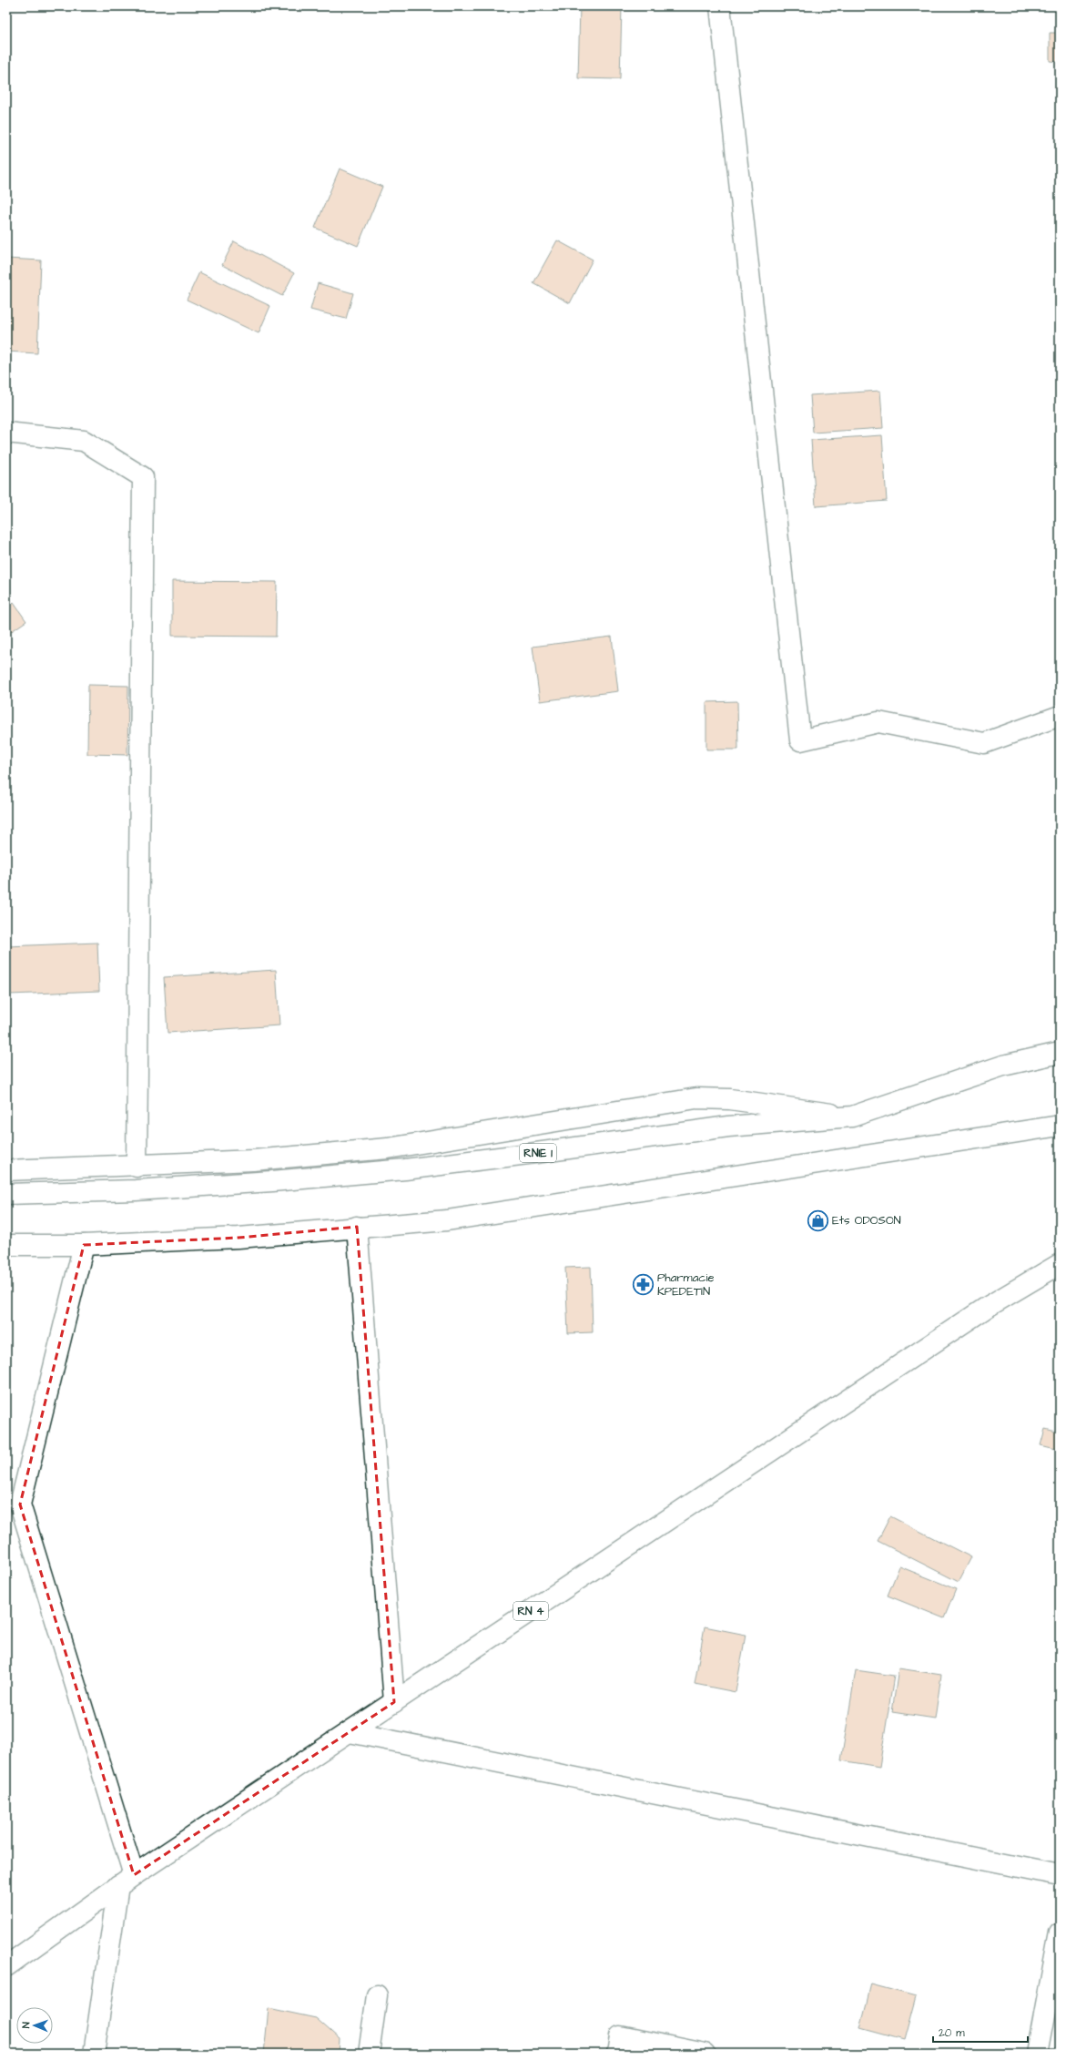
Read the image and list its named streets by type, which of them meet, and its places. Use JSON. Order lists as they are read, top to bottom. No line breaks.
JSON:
{"streets":{"main road":["RNIE 1","RN 4"]},"places":{"shop":["Ets ODOSON"],"pharmacy":["Pharmacie KPEDETIN"]},"scale_bar":"20 m","north":"left"}
